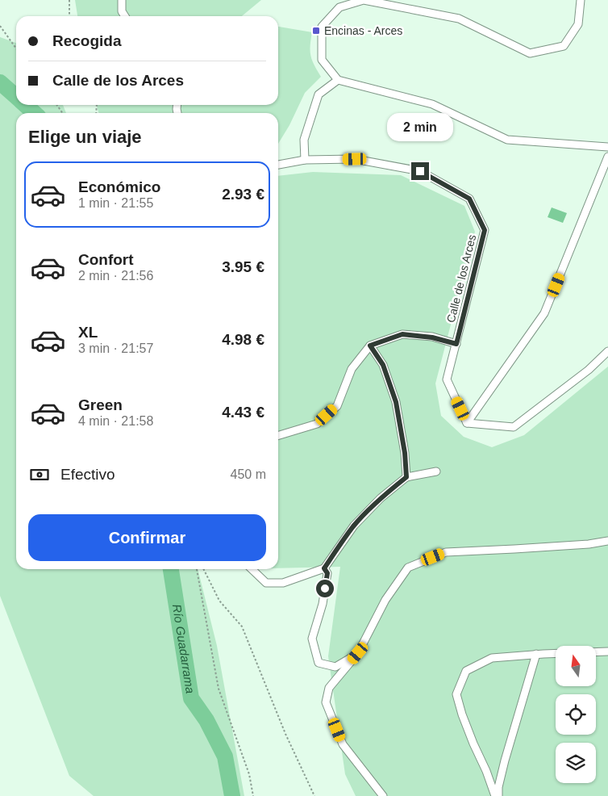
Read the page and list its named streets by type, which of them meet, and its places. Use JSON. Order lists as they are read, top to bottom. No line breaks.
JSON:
{"streets":{"street":["Calle de los Arces"]},"water":["Río Guadarrama"],"places":{"transit":["Encinas - Arces"]},"north":"top","page":{"banner":["Recogida","Calle de los Arces"],"bubble":"2 min","heading":"Elige un viaje","list":[{"name":"Económico","note":"1 min · 21:55","value":"2.93 €"},{"name":"Confort","note":"2 min · 21:56","value":"3.95 €"},{"name":"XL","note":"3 min · 21:57","value":"4.98 €"},{"name":"Green","note":"4 min · 21:58","value":"4.43 €"}],"pay":["Efectivo","450 m"],"buttons":"Confirmar"}}
